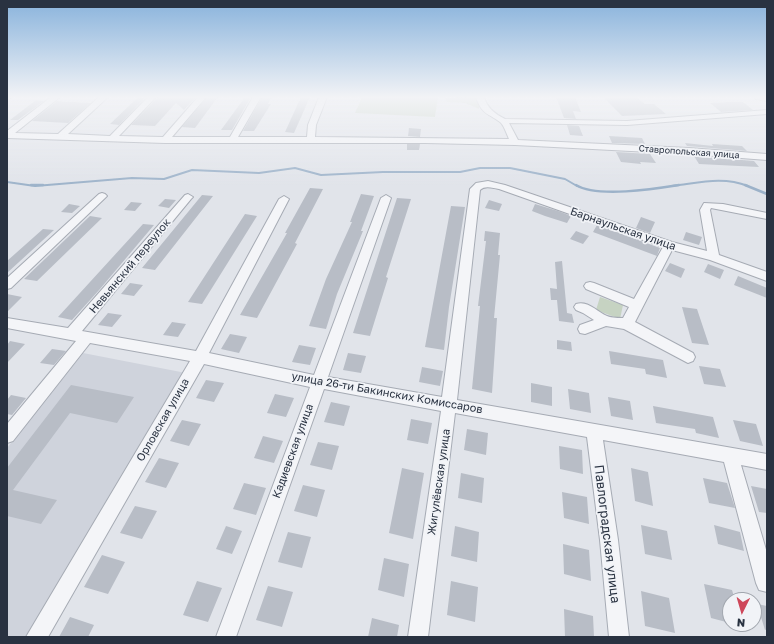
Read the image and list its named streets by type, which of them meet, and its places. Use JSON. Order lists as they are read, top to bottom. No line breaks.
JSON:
{"streets":{"street":["Ставропольская улица","Барнаульская улица","Невьянский переулок","улица 26-ти Бакинских Комиссаров","Орловская улица","Кадиевская улица","Жигулёвская улица","Павлоградская улица"]},"crossings":[["Барнаульская улица","Жигулёвская улица"],["Невьянский переулок","улица 26-ти Бакинских Комиссаров"],["улица 26-ти Бакинских Комиссаров","Орловская улица"],["улица 26-ти Бакинских Комиссаров","Кадиевская улица"],["улица 26-ти Бакинских Комиссаров","Жигулёвская улица"],["улица 26-ти Бакинских Комиссаров","Павлоградская улица"]],"north":"bottom"}
